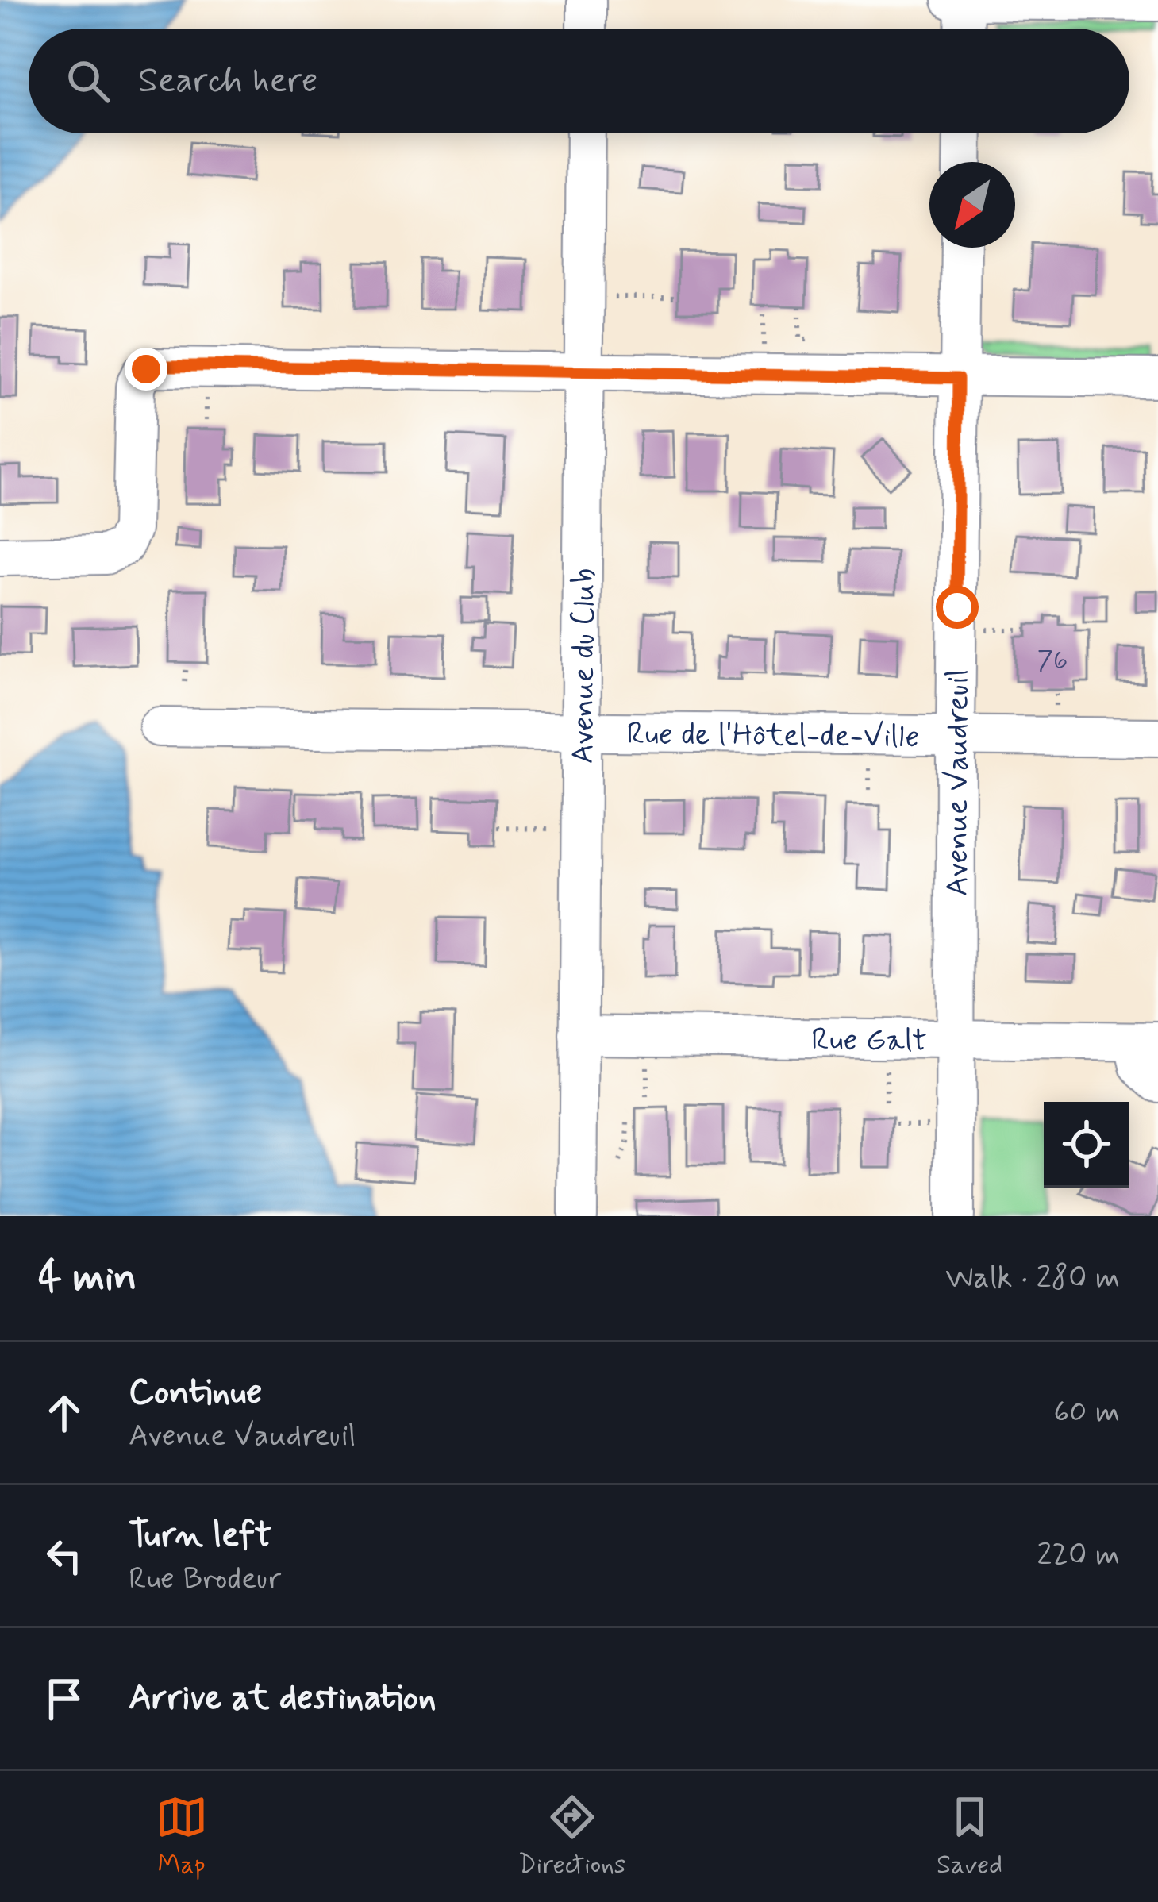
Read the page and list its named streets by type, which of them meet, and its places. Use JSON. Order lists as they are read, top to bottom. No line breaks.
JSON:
{"streets":{"street":["Avenue du Club","Rue de l'Hôtel-de-Ville","Avenue Vaudreuil","Rue Galt"]},"crossings":[["Avenue du Club","Rue de l'Hôtel-de-Ville"],["Avenue du Club","Rue Galt"],["Rue de l'Hôtel-de-Ville","Avenue Vaudreuil"],["Avenue Vaudreuil","Rue Galt"]],"house_numbers":["76"],"north":"bottom left","page":{"search":"Search here","heading":["4 min","Walk · 280 m"],"list":[["Continue","Avenue Vaudreuil","60 m"],["Turn left","Rue Brodeur","220 m"],"Arrive at destination"],"nav":["Map","Directions","Saved"]}}
